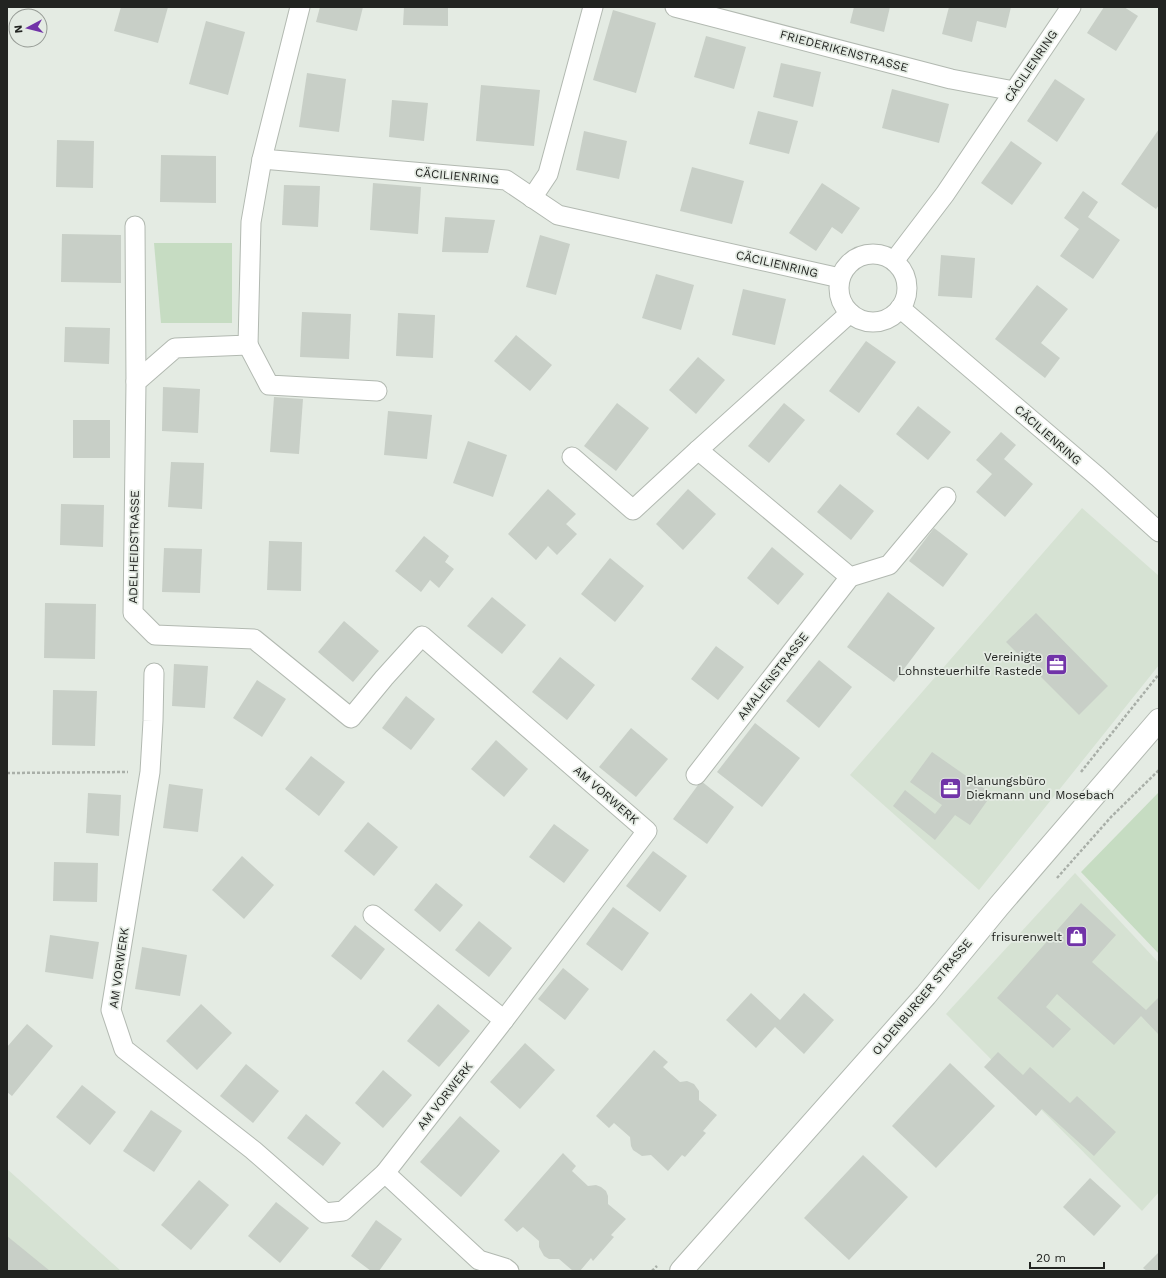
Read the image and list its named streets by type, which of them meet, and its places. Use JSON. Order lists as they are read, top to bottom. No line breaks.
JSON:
{"streets":{"street":["FRIEDERIKENSTRASSE","CÄCILIENRING","ADELHEIDSTRASSE","AMALIENSTRASSE","AM VORWERK","OLDENBURGER STRASSE"]},"crossings":[["FRIEDERIKENSTRASSE","CÄCILIENRING"],["ADELHEIDSTRASSE","AM VORWERK"]],"places":{"office":["Vereinigte Lohnsteuerhilfe Rastede","Planungsbüro Diekmann und Mosebach"],"shop":["frisurenwelt"]},"scale_bar":"20 m","north":"left"}
